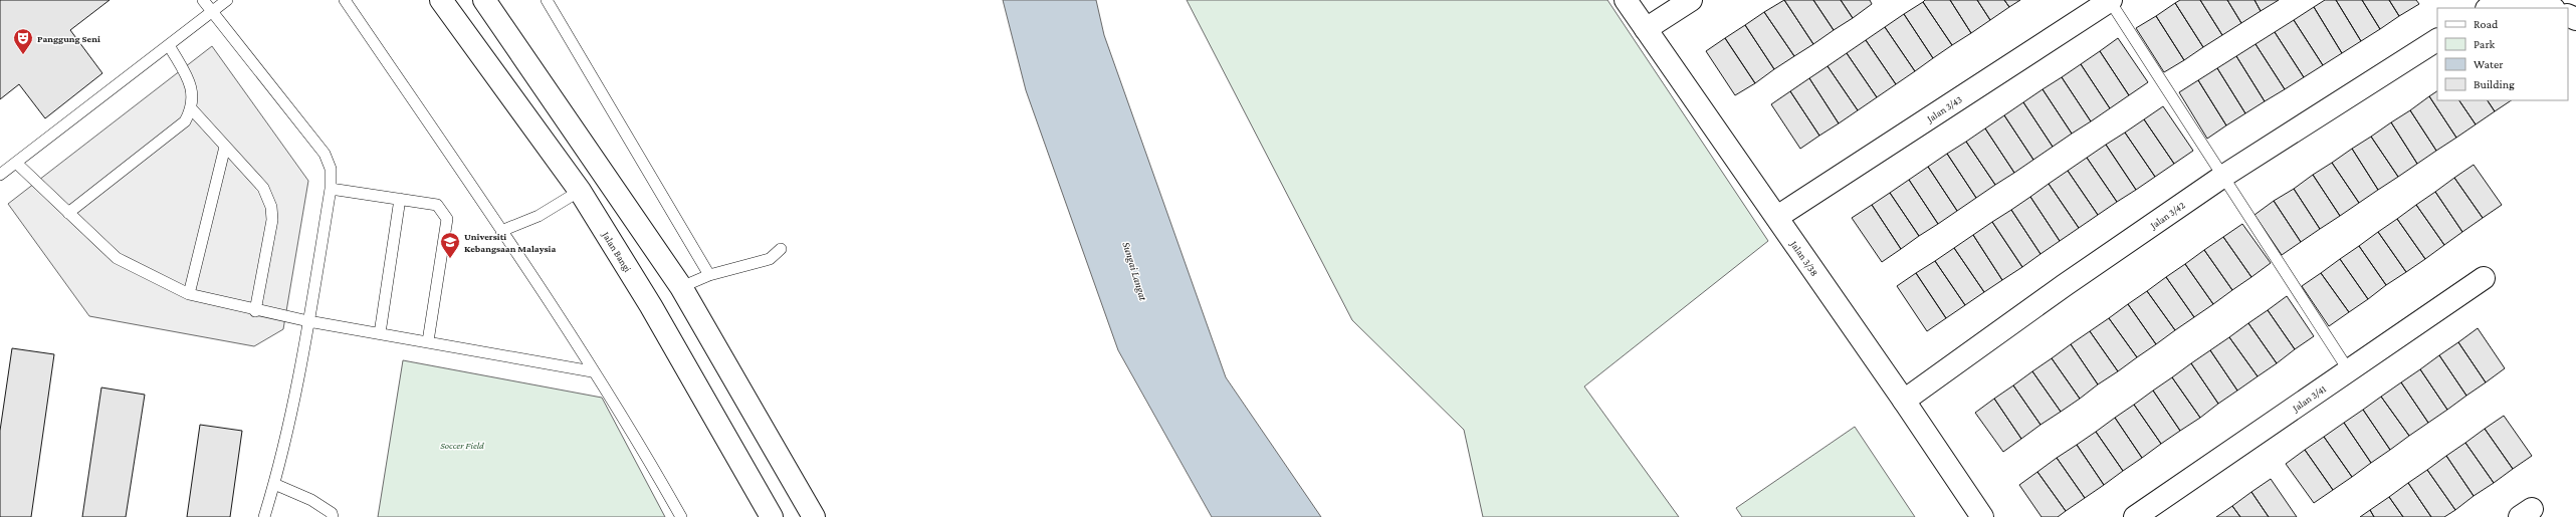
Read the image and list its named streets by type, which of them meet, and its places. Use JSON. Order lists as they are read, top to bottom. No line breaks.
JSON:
{"streets":{"street":["Jalan 3/43","Jalan 3/42","Jalan Bangi","Jalan 3/38","Jalan 3/41"]},"crossings":[["Jalan 3/43","Jalan 3/38"],["Jalan 3/42","Jalan 3/38"]],"water":["Sungai Langat"],"parks":["Soccer Field"],"places":{"theatre":["Panggung Seni"],"school or university":["Universiti Kebangsaan Malaysia"]},"legend":["Road","Park","Water","Building"]}
